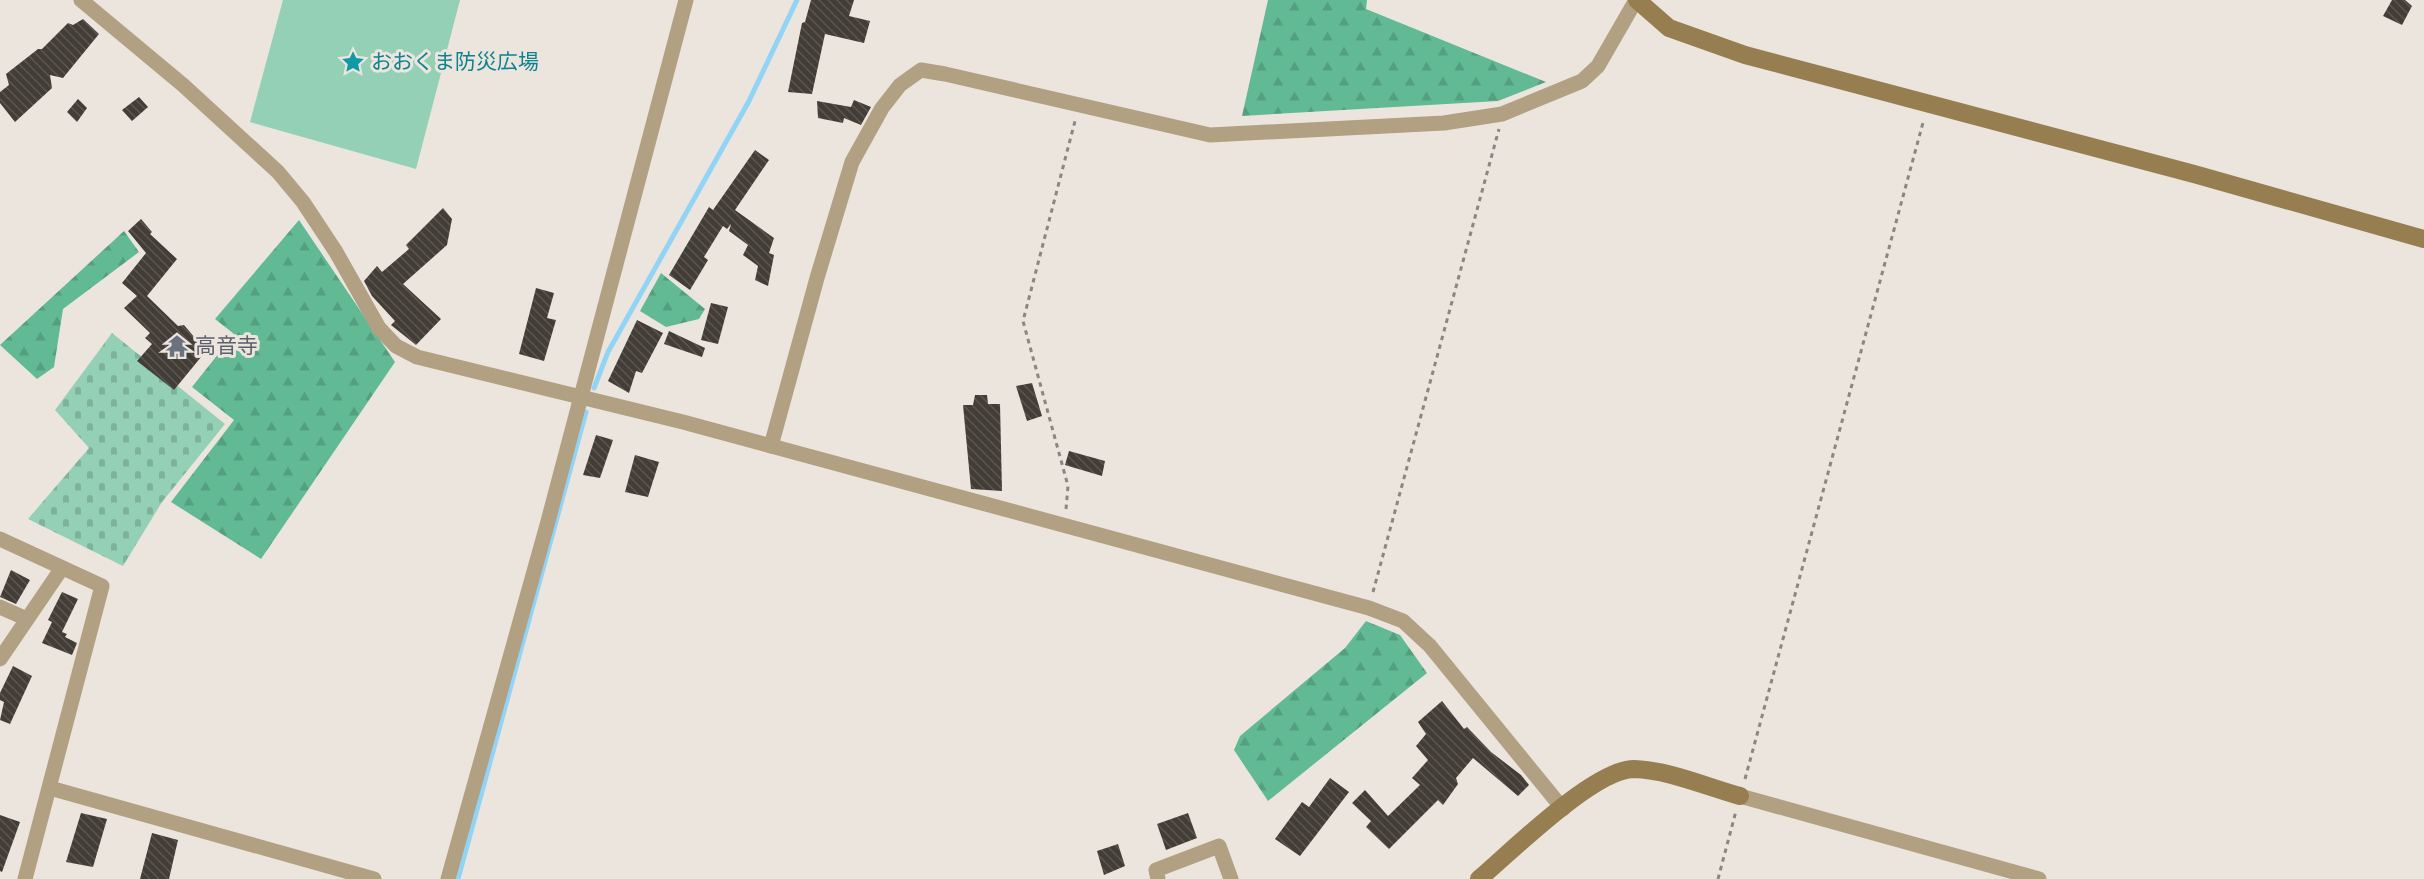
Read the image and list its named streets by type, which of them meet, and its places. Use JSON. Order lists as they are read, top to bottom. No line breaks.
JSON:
{"places":{"place":["おおくま防災広場"],"temple":["高音寺"]}}
